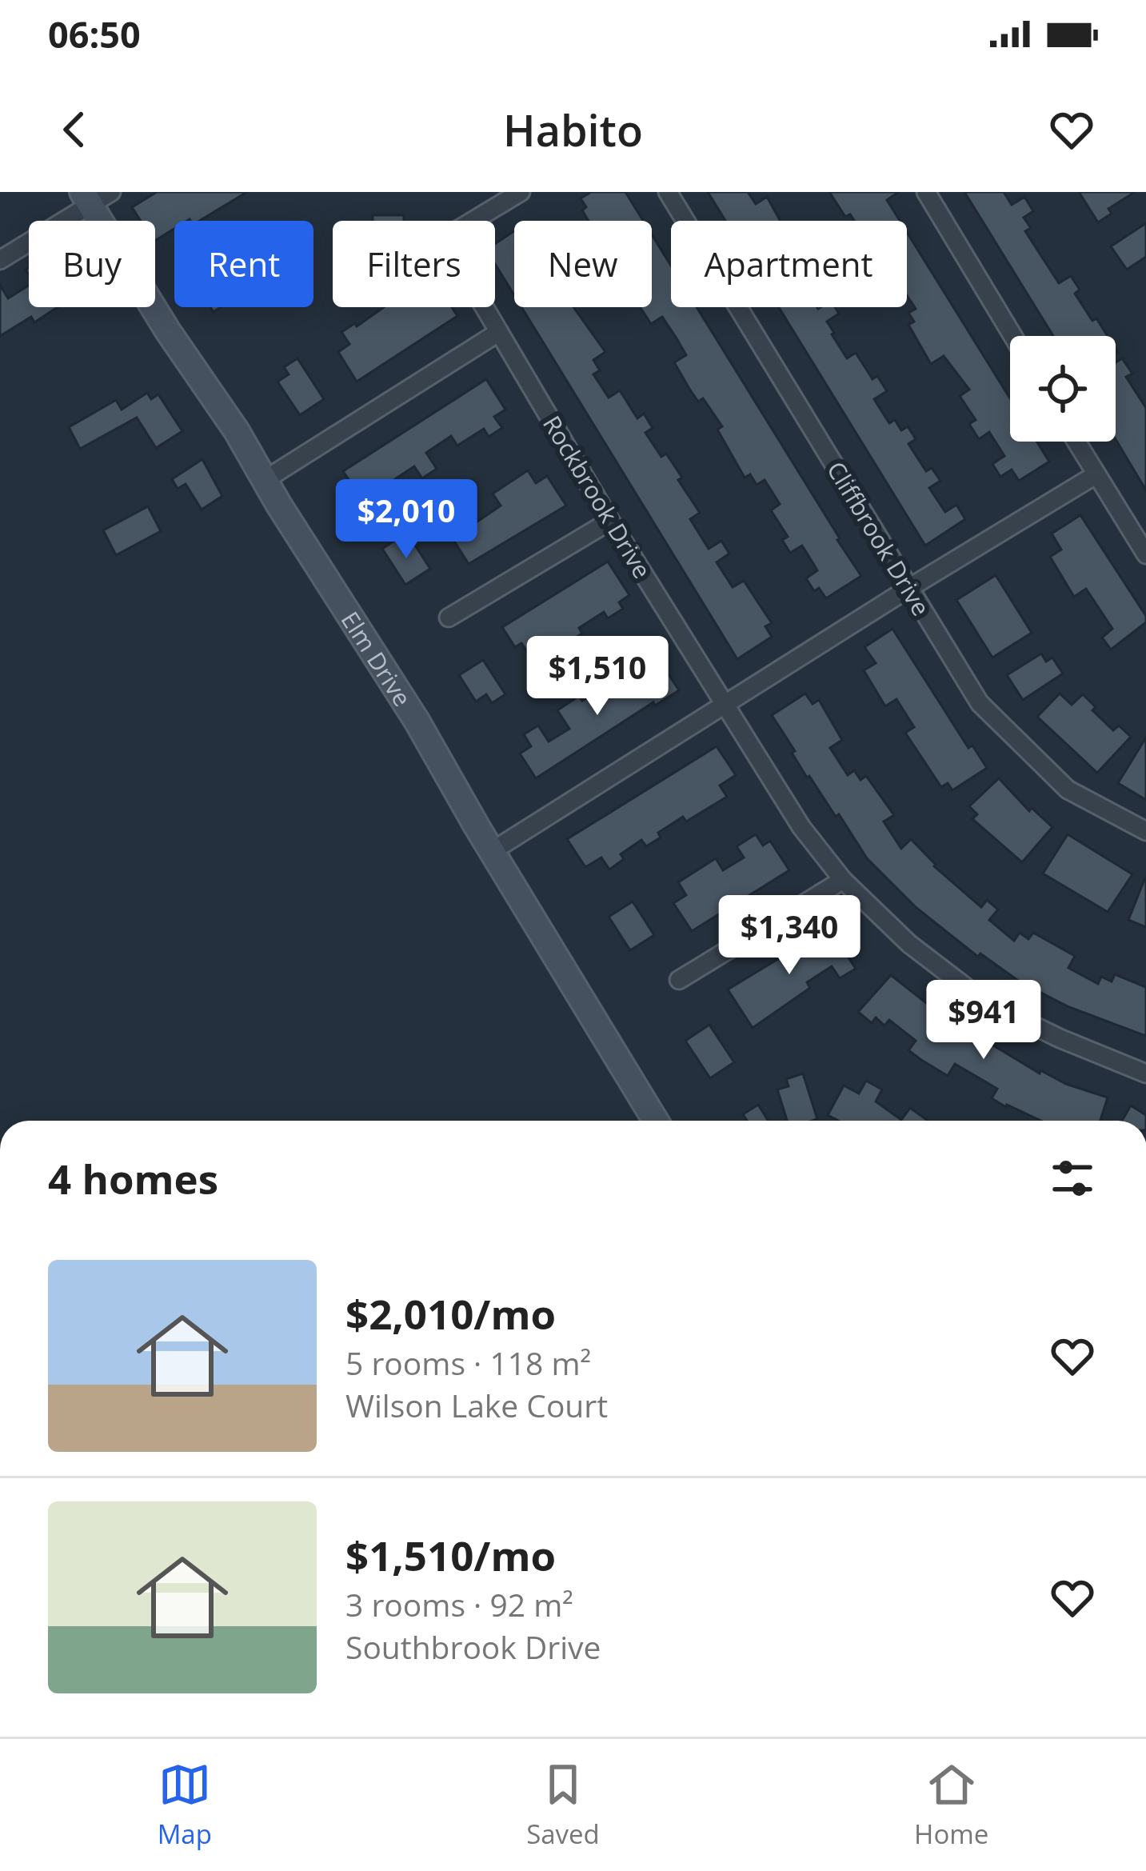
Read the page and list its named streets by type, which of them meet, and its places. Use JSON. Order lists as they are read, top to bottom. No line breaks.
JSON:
{"streets":{"street":["Rockbrook Drive","Cliffbrook Drive","Elm Drive"]},"page":{"status":"06:50","header":"Habito","chip":["Buy","Rent","Filters","New","Apartment"],"price":["$2,010","$1,510","$1,340","$941"],"heading":"4 homes","list":[{"name":"$2,010/mo","note":"5 rooms · 118 m² · Wilson Lake Court"},{"name":"$1,510/mo","note":"3 rooms · 92 m² · Southbrook Drive"}],"tabs":["Map","Saved","Home"]}}
